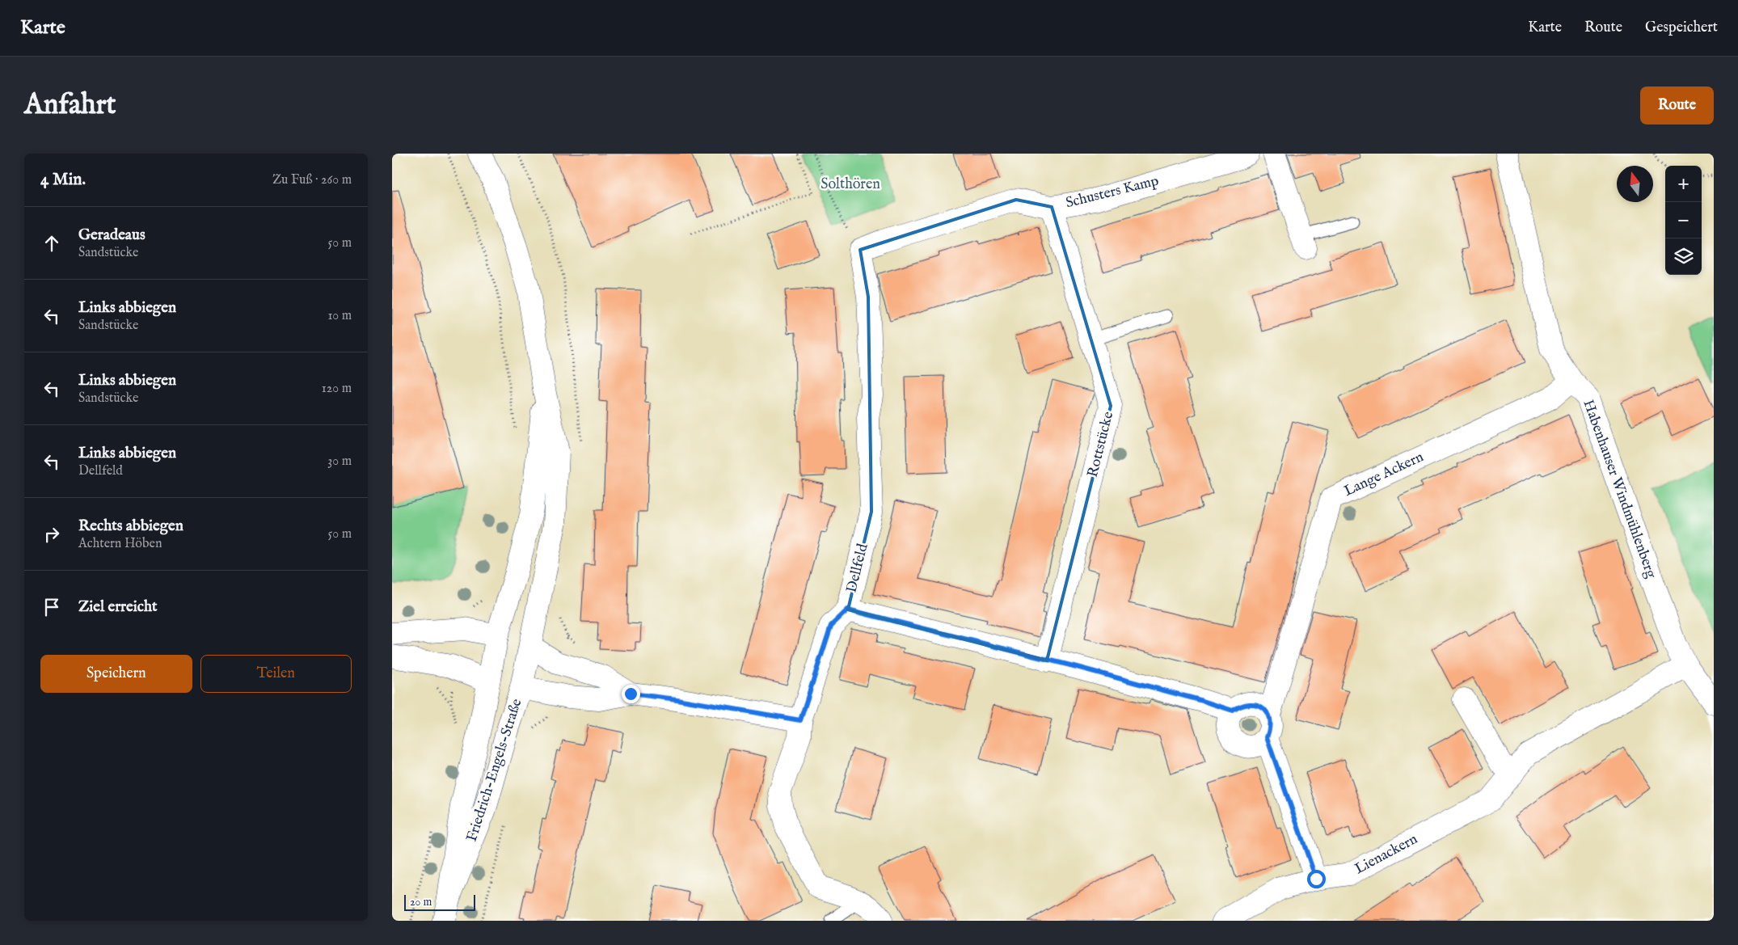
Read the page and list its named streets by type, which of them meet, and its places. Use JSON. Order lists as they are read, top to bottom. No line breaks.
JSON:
{"streets":{"street":["Schusters Kamp","Rottstücke","Lange Ackern","Habenhauser Windmühlenberg","Dellfeld","Friedrich-Engels-Straße","Lienackern"]},"crossings":[["Schusters Kamp","Rottstücke"],["Schusters Kamp","Dellfeld"],["Lange Ackern","Habenhauser Windmühlenberg"],["Habenhauser Windmühlenberg","Lienackern"]],"parks":["Solthören"],"scale_bar":"20 m","north":"top","page":{"header":"Karte","nav":["Karte","Route","Gespeichert"],"buttons":["Route",["Speichern","Teilen"]],"title":"Anfahrt","heading":["4 Min.","Zu Fuß · 260 m"],"map_buttons":["+","−"],"list":[["Geradeaus","Sandstücke","50 m"],["Links abbiegen","Sandstücke","10 m"],["Links abbiegen","Sandstücke","120 m"],["Links abbiegen","Dellfeld","30 m"],["Rechts abbiegen","Achtern Höben","50 m"],"Ziel erreicht"],"scale":"20 m"}}
